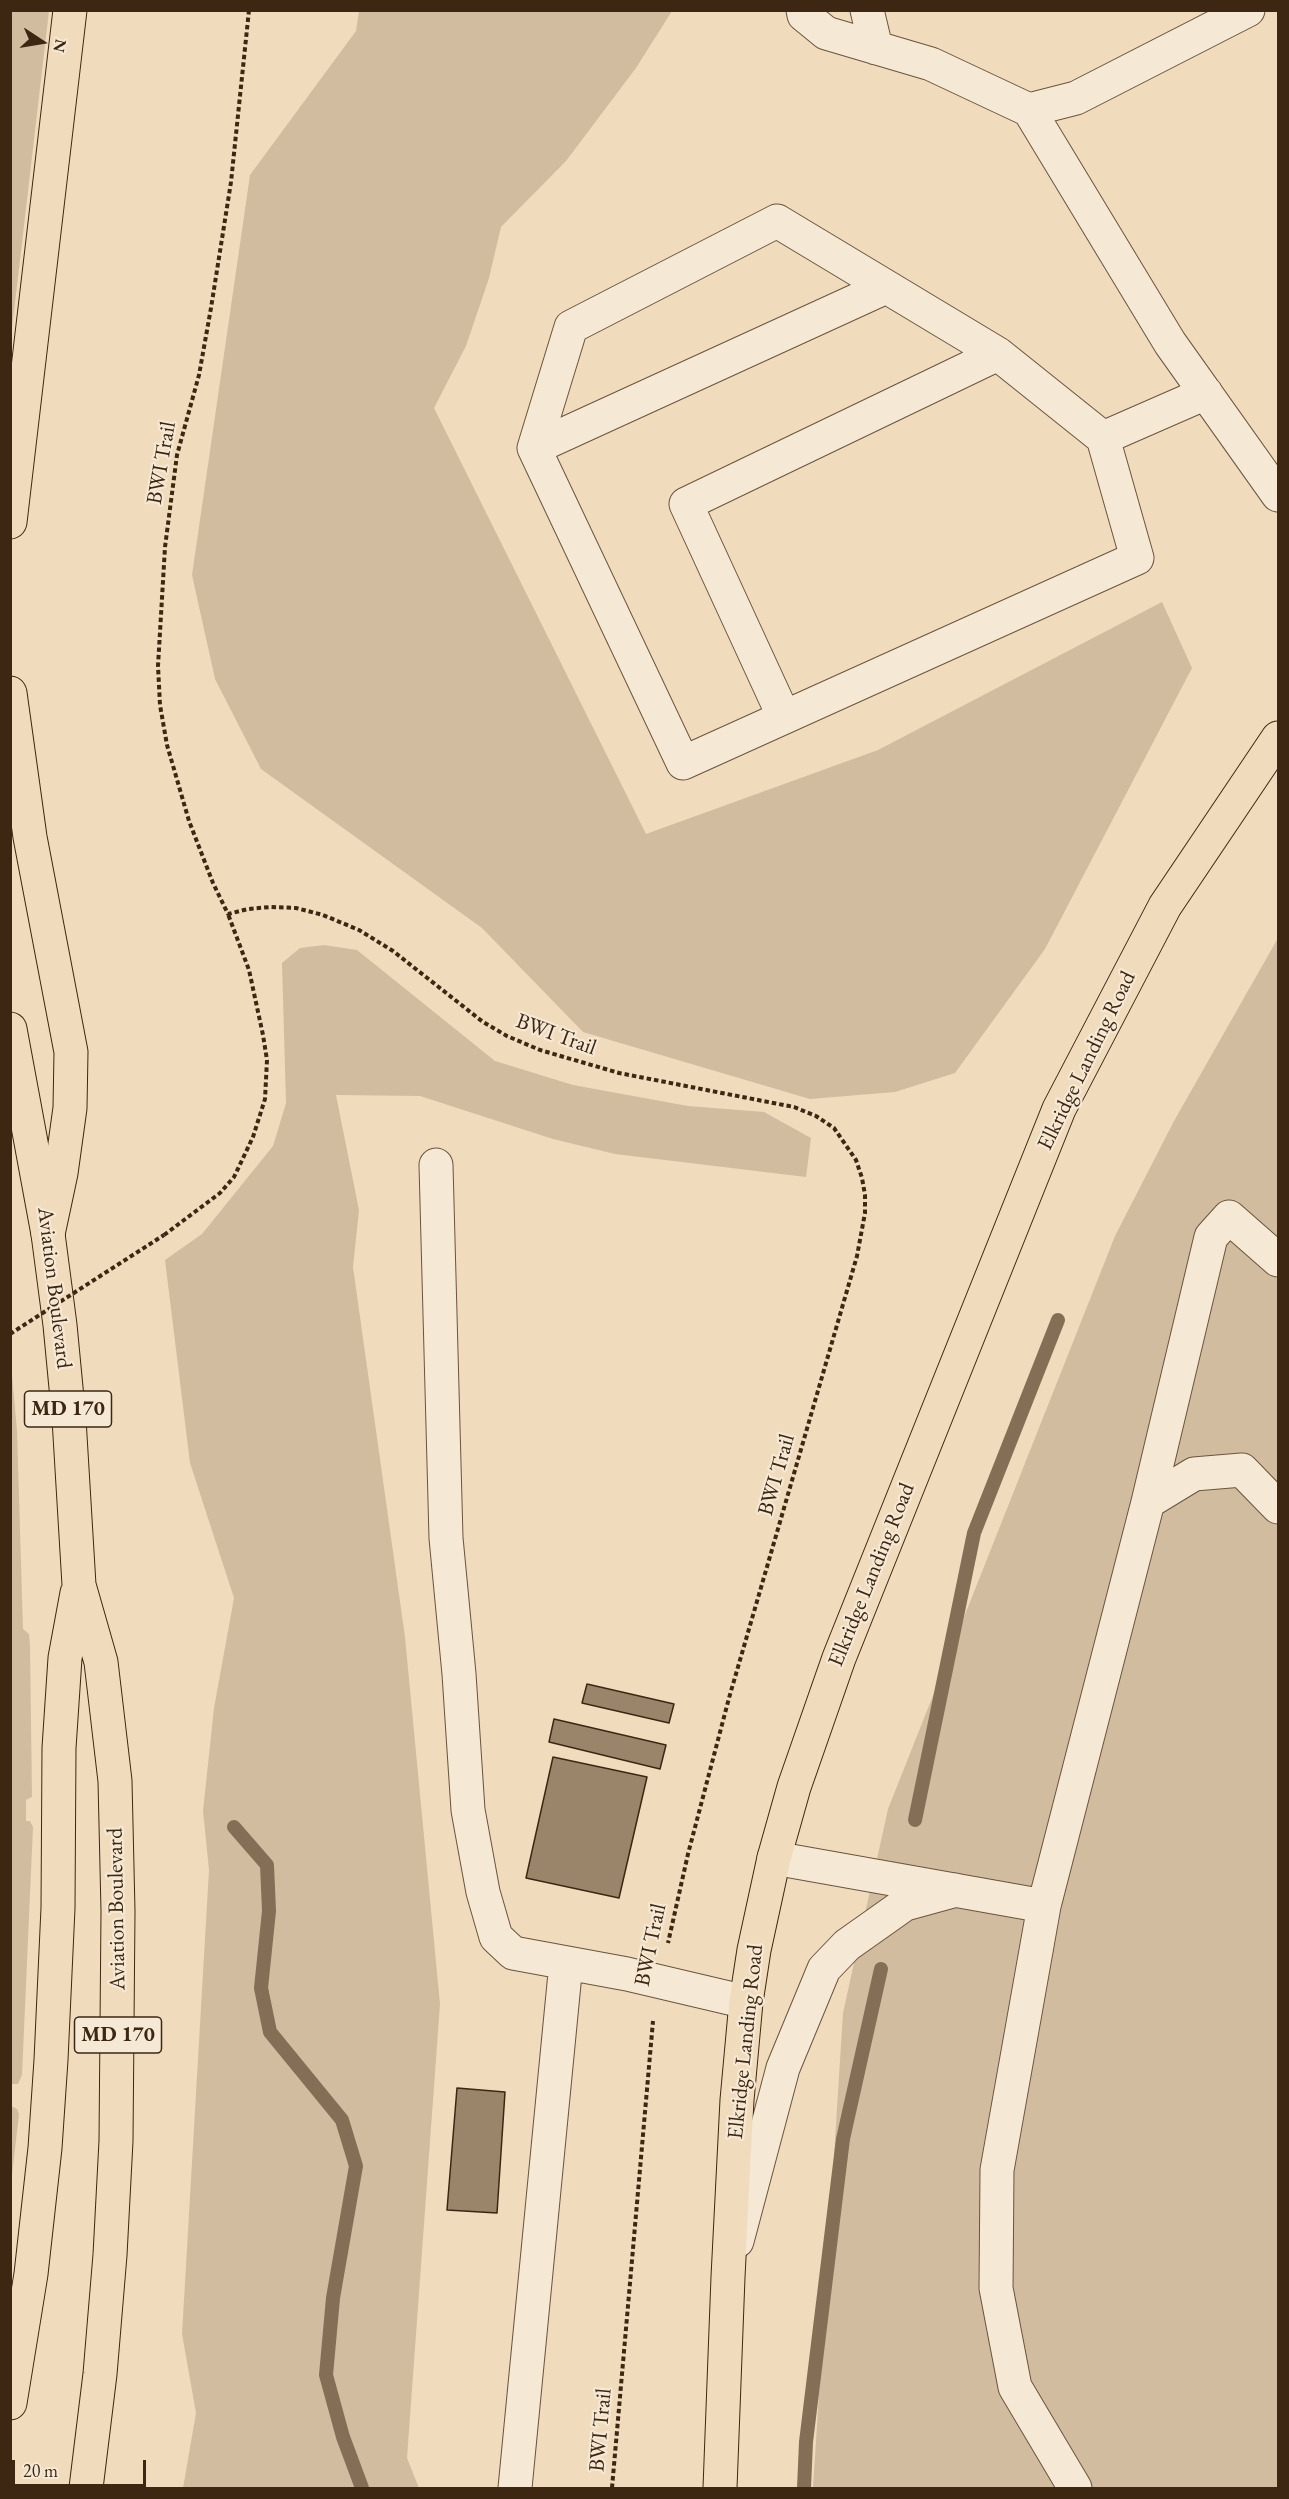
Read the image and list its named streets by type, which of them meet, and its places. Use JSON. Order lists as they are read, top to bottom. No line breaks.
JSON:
{"streets":{"main road":["Elkridge Landing Road","Aviation Boulevard","MD 170"],"path":["BWI Trail"]},"scale_bar":"20 m","north":"right"}
